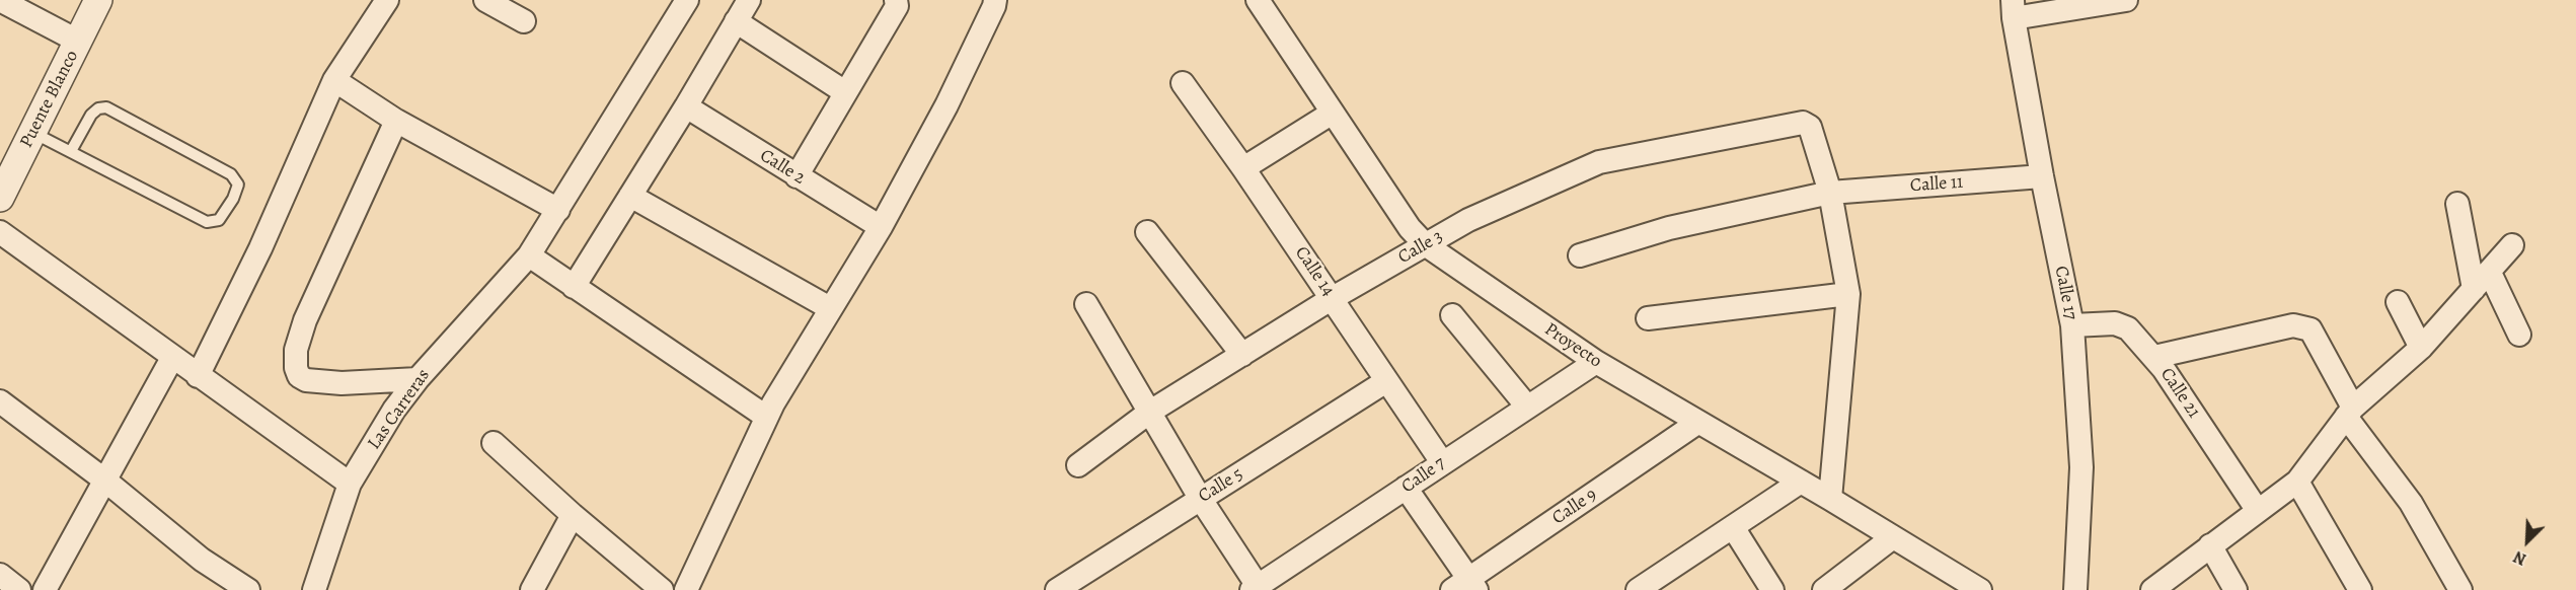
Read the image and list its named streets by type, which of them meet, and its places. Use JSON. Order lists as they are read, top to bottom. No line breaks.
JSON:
{"streets":{"street":["Puente Blanco","Calle 2","Calle 11","Calle 3","Calle 14","Calle 17","Proyecto","Calle 21","Las Carreras","Calle 7","Calle 5","Calle 9"]},"crossings":[["Calle 11","Calle 3"],["Calle 11","Calle 17"],["Calle 3","Calle 14"],["Calle 3","Proyecto"],["Calle 14","Calle 7"],["Calle 14","Calle 5"],["Calle 17","Calle 21"],["Proyecto","Calle 7"],["Proyecto","Calle 9"]],"north":"bottom left"}
